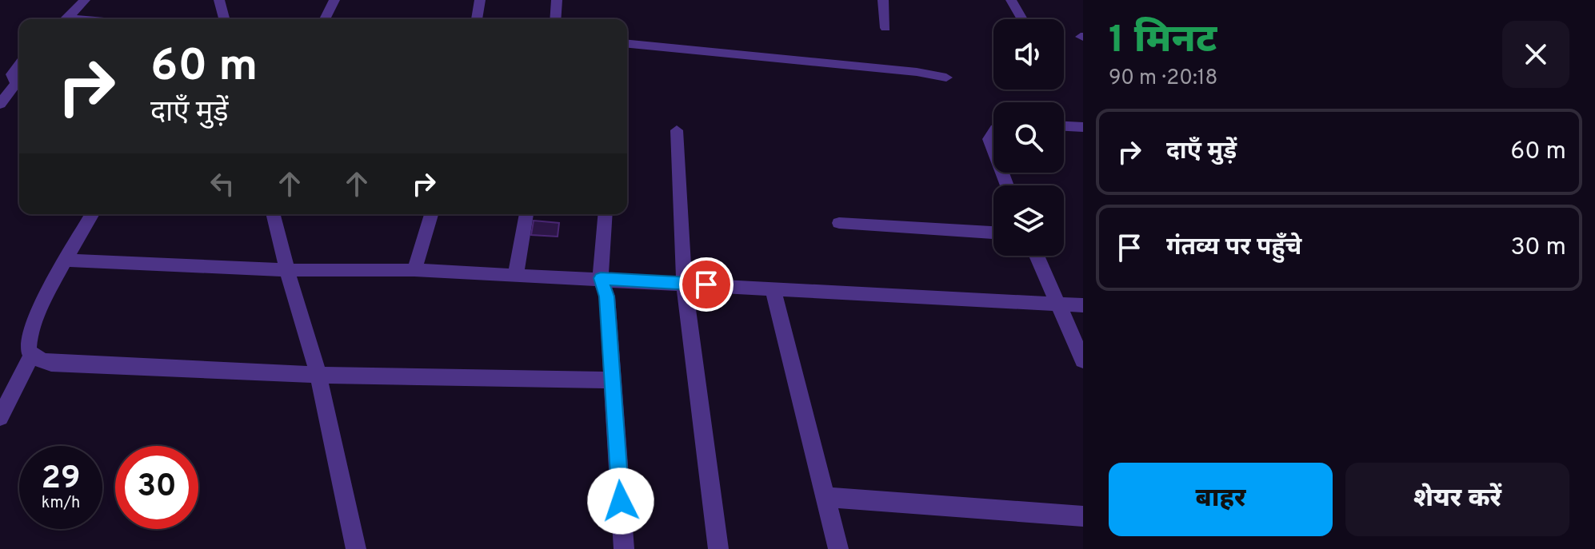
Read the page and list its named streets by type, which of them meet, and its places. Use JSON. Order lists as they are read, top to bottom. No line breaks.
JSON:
{"page":{"heading":["1 मिनट","90 m · 20:18"],"turn":["60 m","दाएँ मुड़ें"],"list":[{"name":"दाएँ मुड़ें","value":"60 m"},{"name":"गंतव्य पर पहुँचे","value":"30 m"}],"speed":"29 km/h","limit":"30","buttons":["बाहर","शेयर करें"]}}
